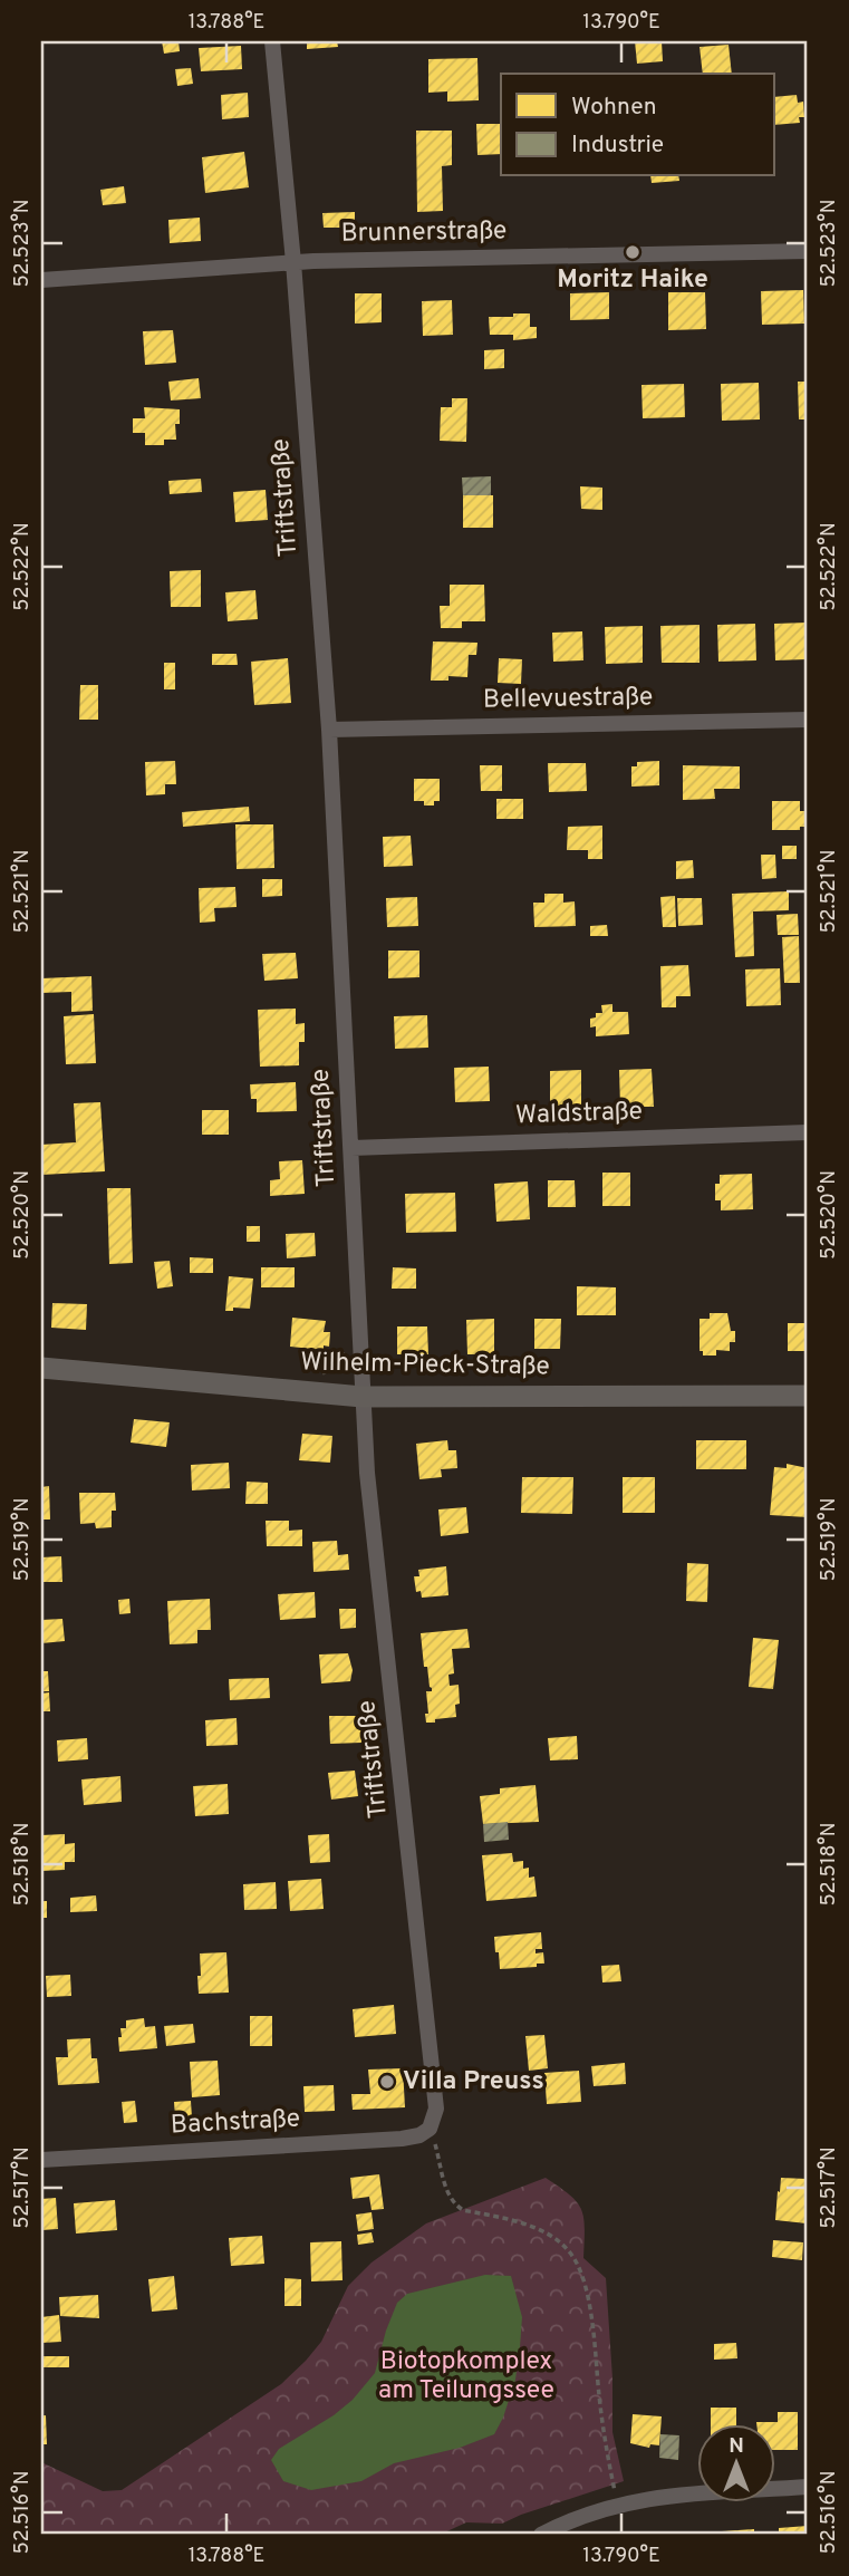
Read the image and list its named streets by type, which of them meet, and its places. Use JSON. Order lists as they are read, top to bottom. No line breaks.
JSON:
{"streets":{"street":["Brunnerstraße","Triftstraße","Bellevuestraße","Waldstraße","Wilhelm-Pieck-Straße","Bachstraße"]},"crossings":[["Brunnerstraße","Triftstraße"],["Triftstraße","Bellevuestraße"],["Triftstraße","Waldstraße"],["Triftstraße","Wilhelm-Pieck-Straße"],["Triftstraße","Bachstraße"]],"parks":["Biotopkomplex am Teilungssee"],"places":["Moritz Haike","Villa Preuss"],"legend":["Wohnen","Industrie"],"north":"top","coordinates":["13.788°E","13.790°E","52.523°N","52.522°N","52.521°N","52.520°N","52.519°N","52.518°N","52.517°N","52.516°N"]}
